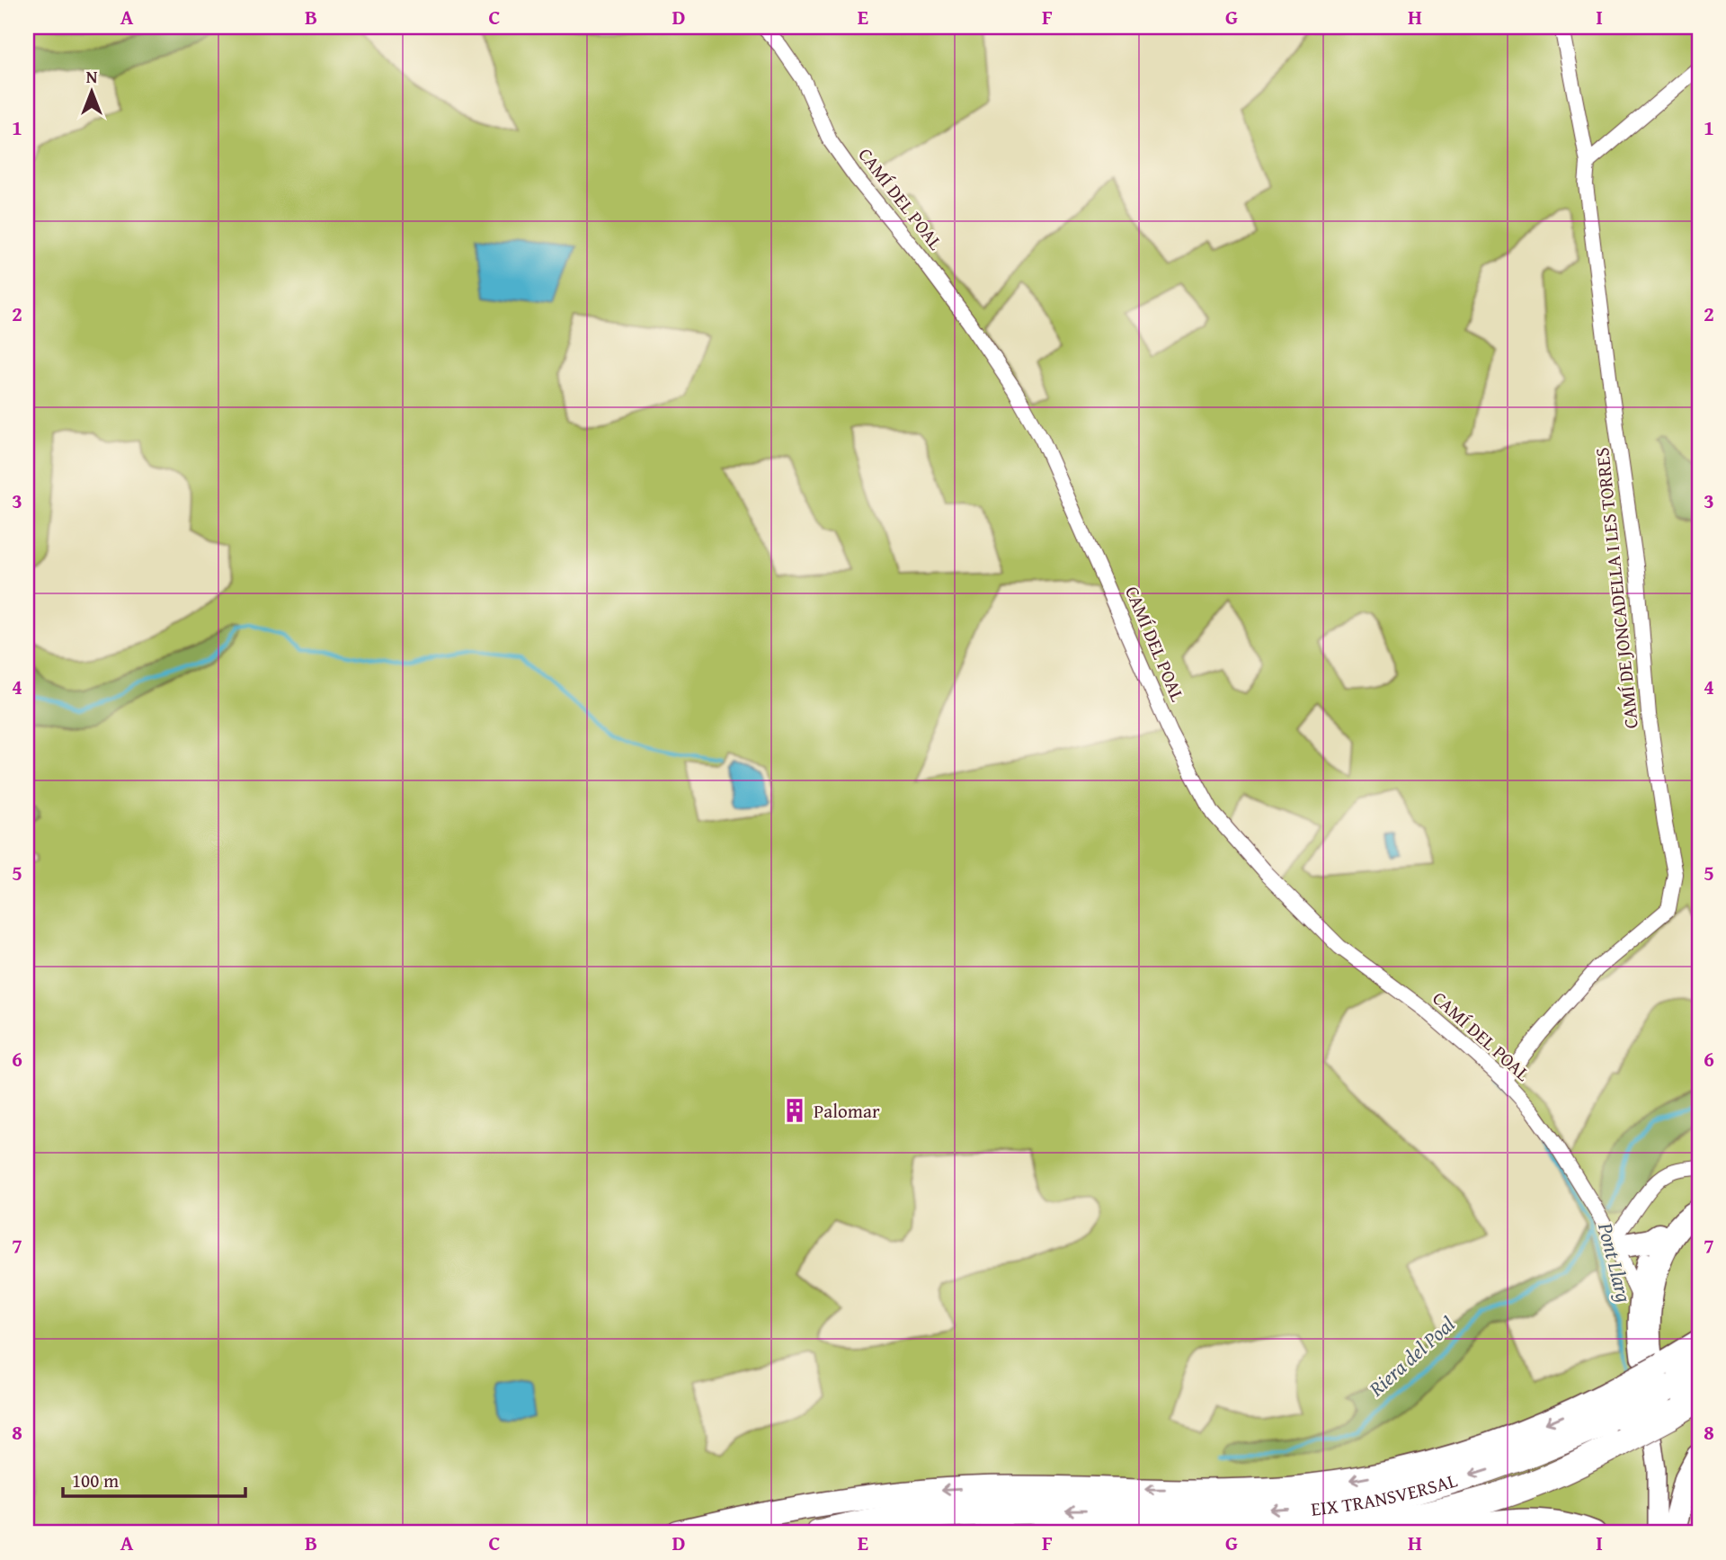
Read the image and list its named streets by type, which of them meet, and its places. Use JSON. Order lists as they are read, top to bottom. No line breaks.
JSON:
{"streets":{"highway":["EIX TRANSVERSAL"],"street":["CAMÍ DEL POAL","CAMÍ DE JONCADELLA I LES TORRES"]},"crossings":[["CAMÍ DEL POAL","CAMÍ DE JONCADELLA I LES TORRES"]],"water":["Pont Llarg","Riera del Poal"],"places":{"building":["Palomar"]},"scale_bar":"100 m","north":"top","grid":{"columns":["A","B","C","D","E","F","G","H","I"],"rows":["1","2","3","4","5","6","7","8"]}}
